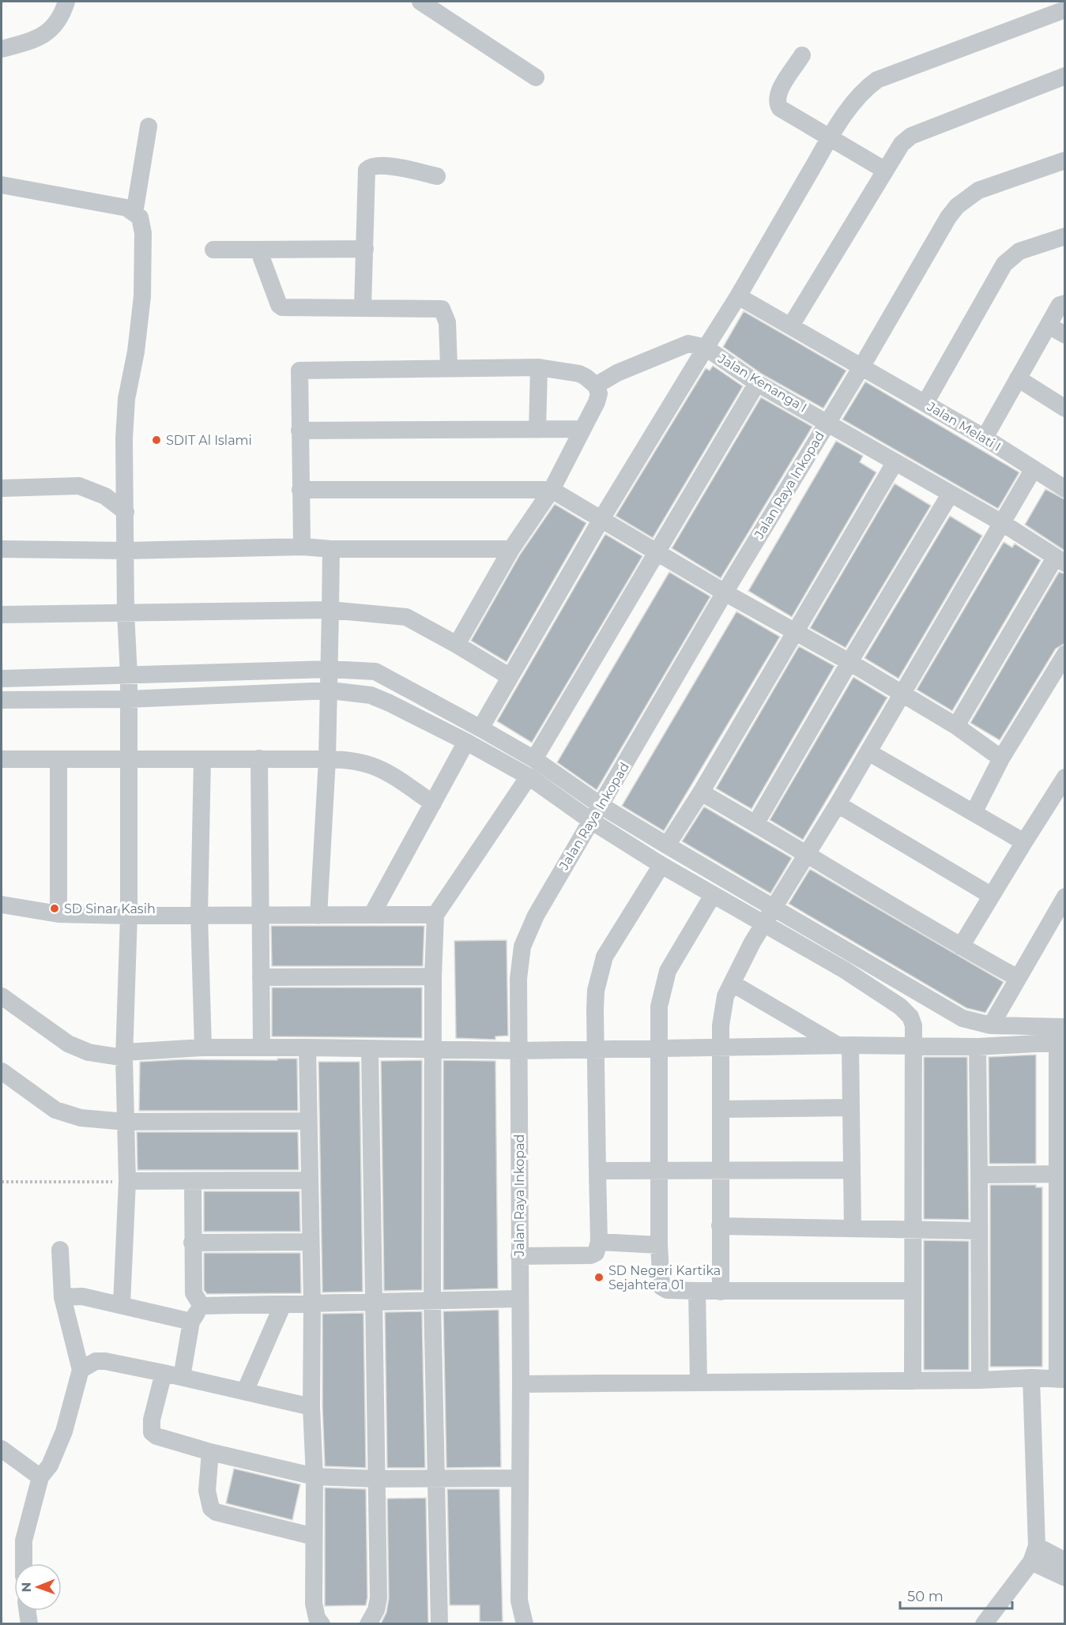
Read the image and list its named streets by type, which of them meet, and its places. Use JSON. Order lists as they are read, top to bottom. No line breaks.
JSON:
{"streets":{"street":["Jalan Kenanga I","Jalan Melati I","Jalan Raya Inkopad"]},"crossings":[["Jalan Kenanga I","Jalan Raya Inkopad"],["Jalan Melati I","Jalan Raya Inkopad"]],"places":["SDIT Al Islami","SD Sinar Kasih","SD Negeri Kartika Sejahtera 01"],"scale_bar":"50 m","north":"left"}
